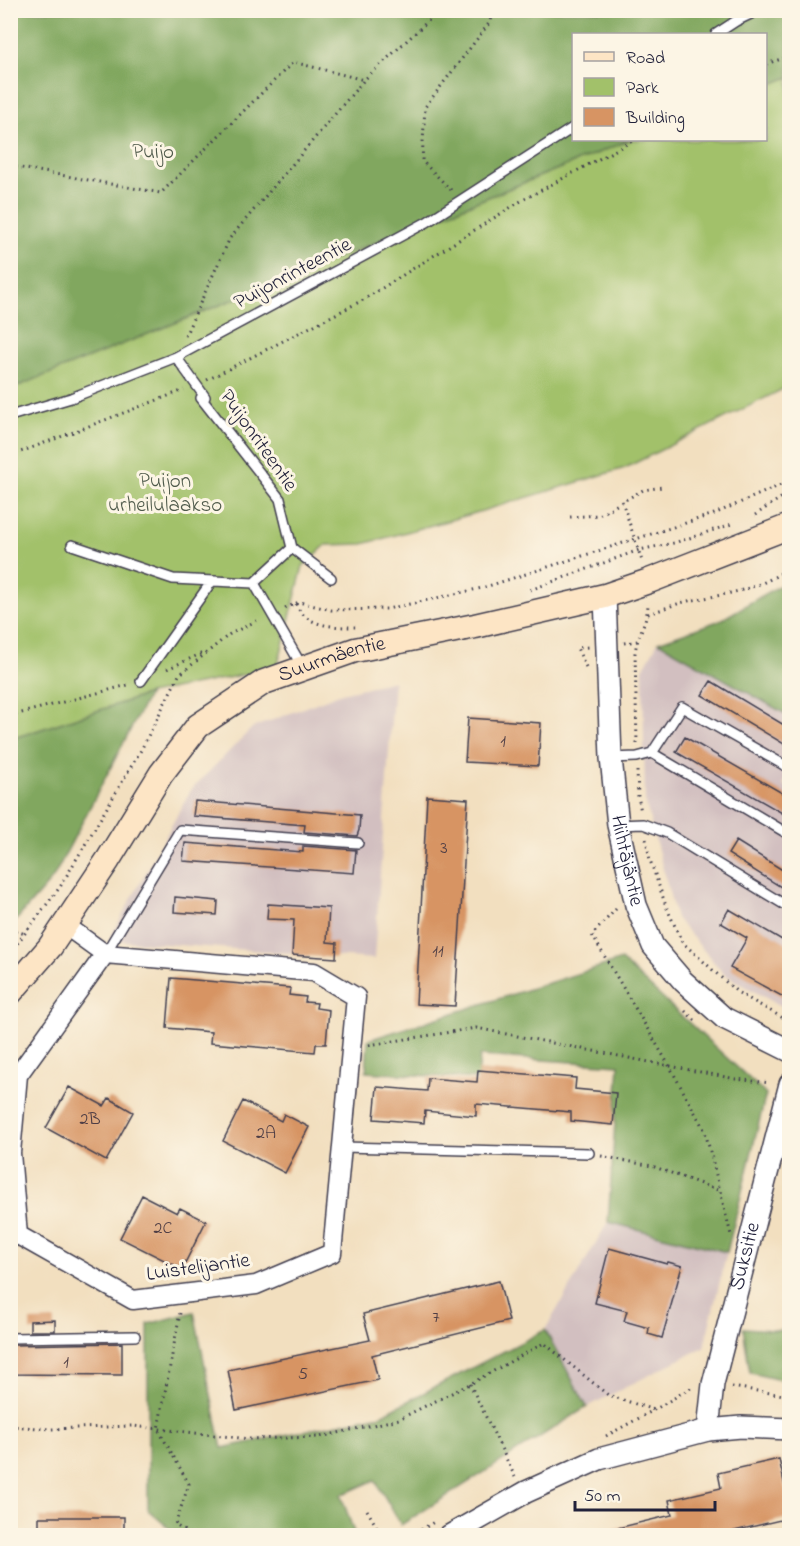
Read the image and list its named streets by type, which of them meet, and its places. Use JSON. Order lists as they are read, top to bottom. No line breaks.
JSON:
{"streets":{"main road":["Suurmäentie"],"street":["Hiihtäjäntie","Suksitie","Luistelijantie"],"lane":["Puijonrinteentie","Puijonriteentie"]},"crossings":[["Puijonrinteentie","Puijonriteentie"],["Suurmäentie","Hiihtäjäntie"]],"parks":["Puijo","Puijon urheilulaakso"],"house_numbers":["1","3","11","2B","2A","2C","7","1","5"],"legend":["Road","Park","Building"],"scale_bar":"50 m"}
